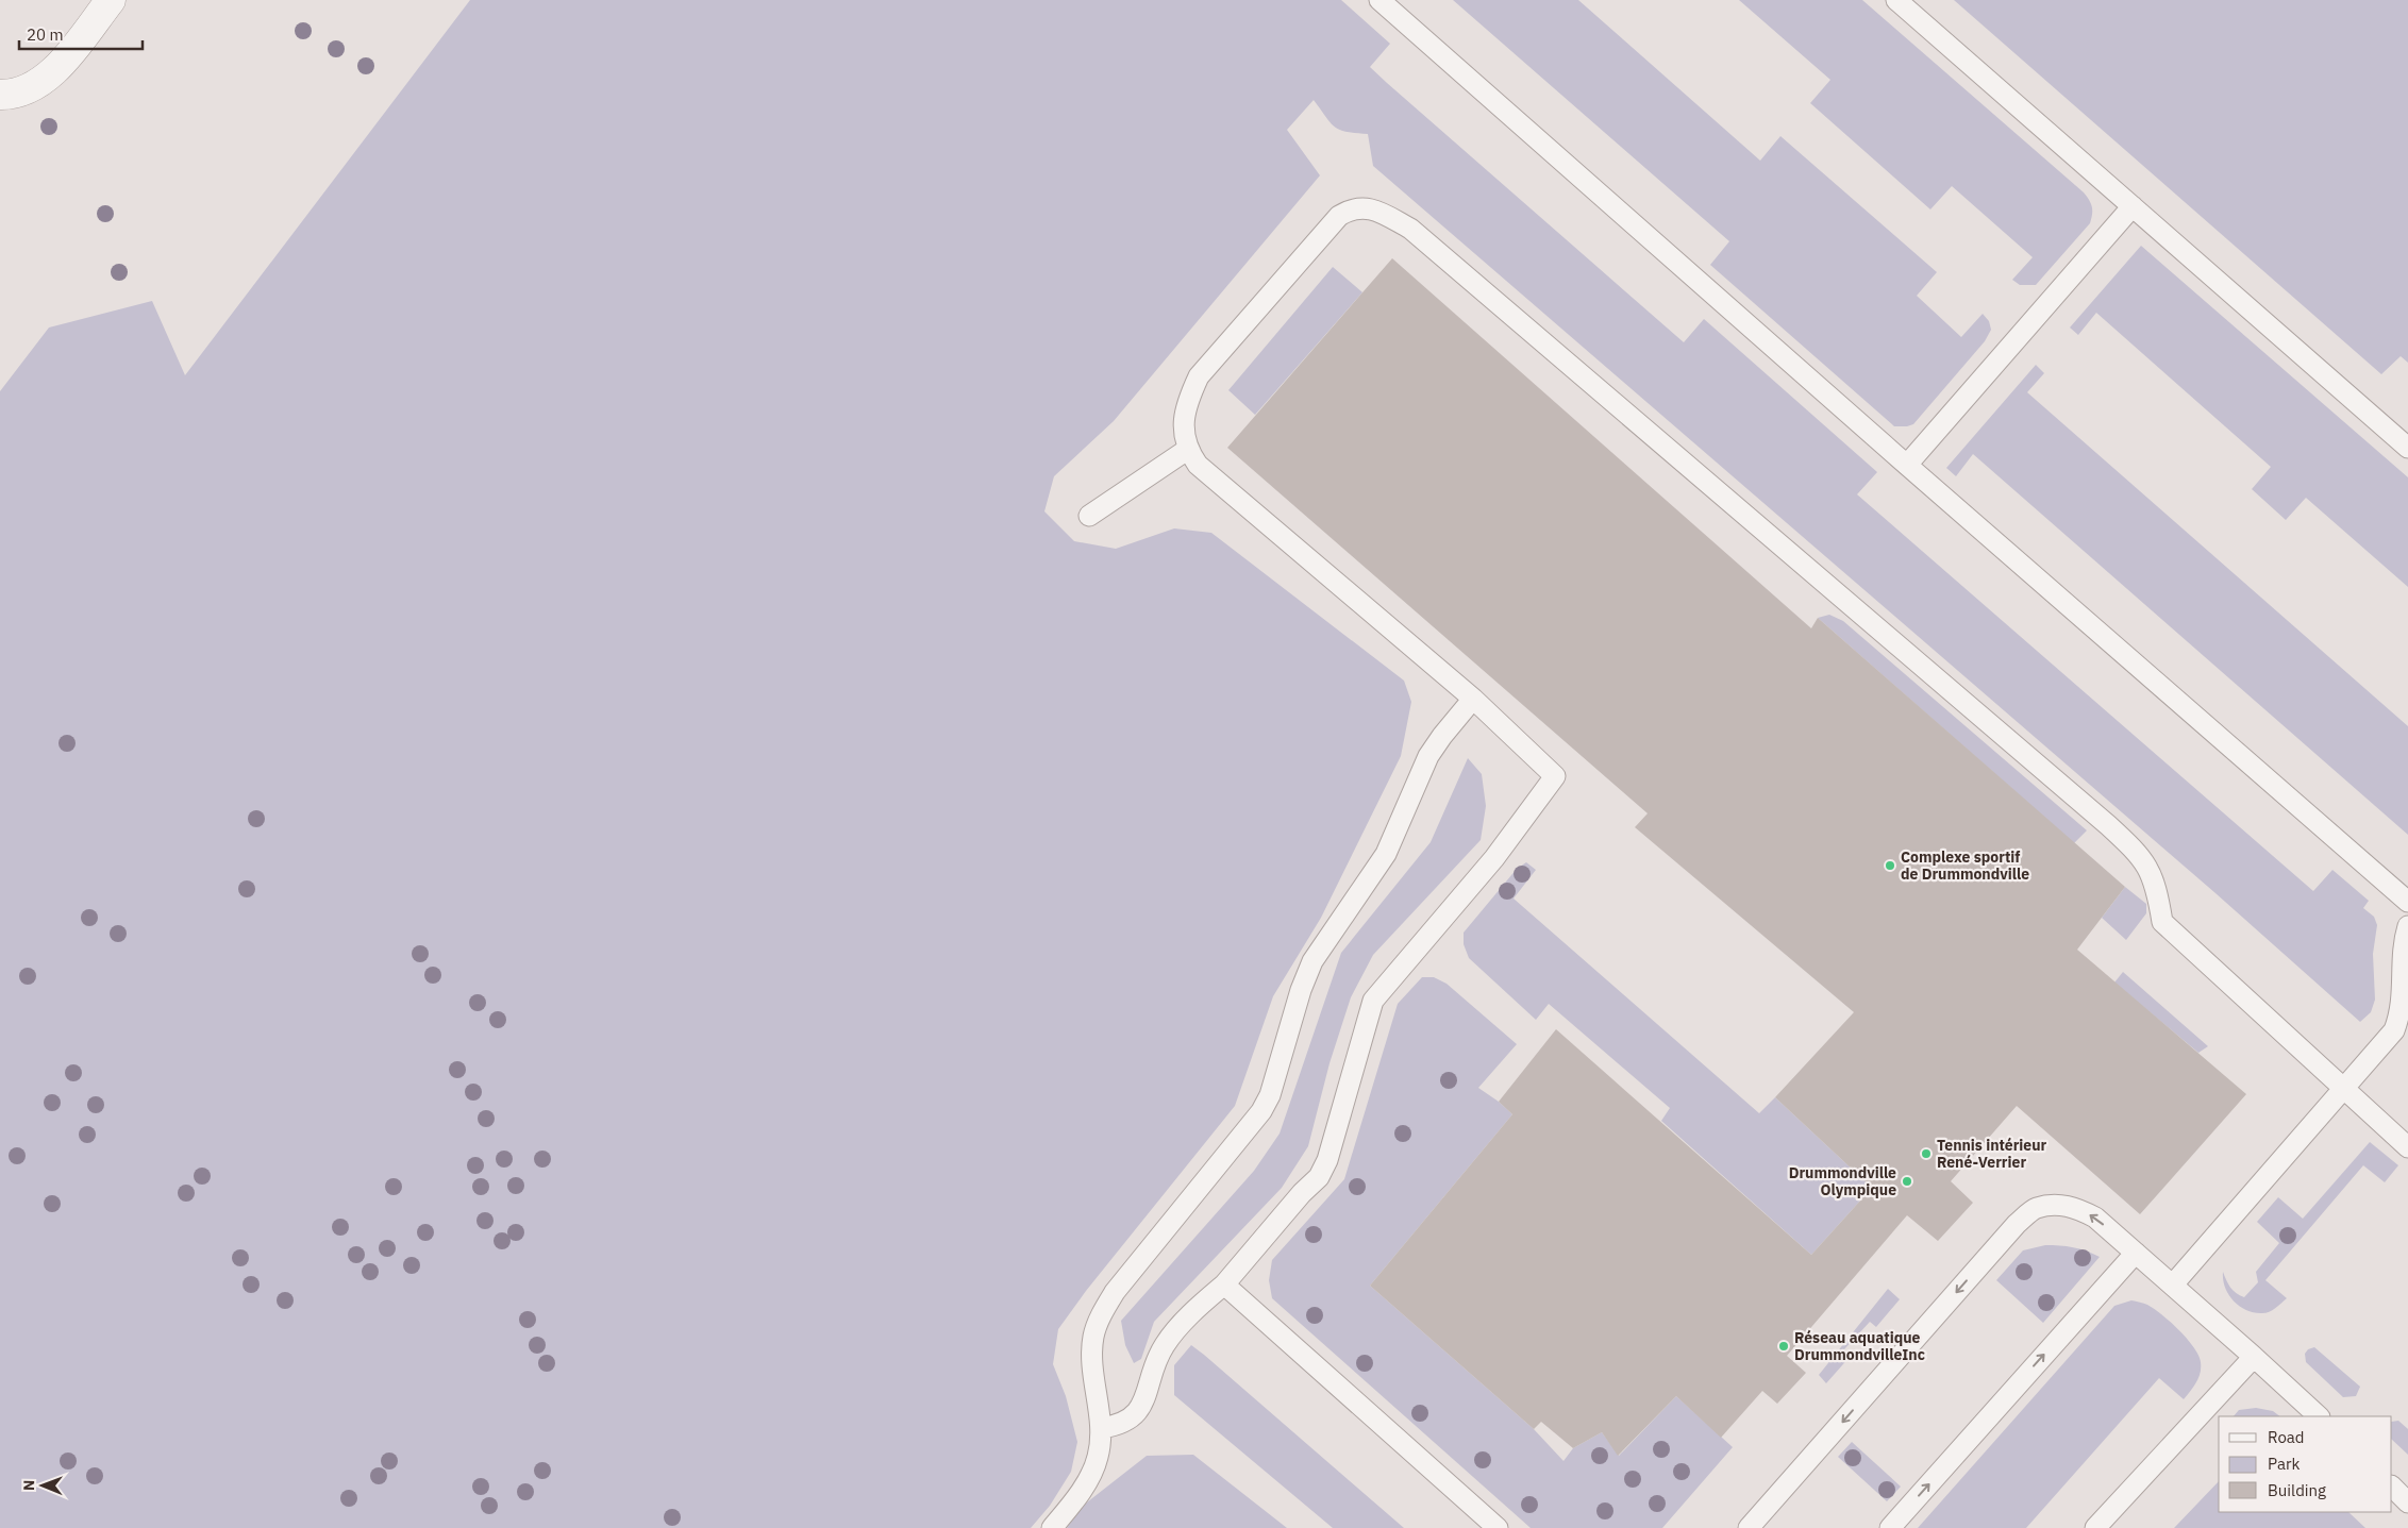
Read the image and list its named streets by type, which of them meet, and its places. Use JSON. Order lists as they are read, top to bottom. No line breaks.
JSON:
{"places":["Complexe sportif de Drummondville","Tennis intérieur René-Verrier","Drummondville Olympique","Réseau aquatique DrummondvilleInc"],"legend":["Road","Park","Building"],"scale_bar":"20 m","north":"left"}
